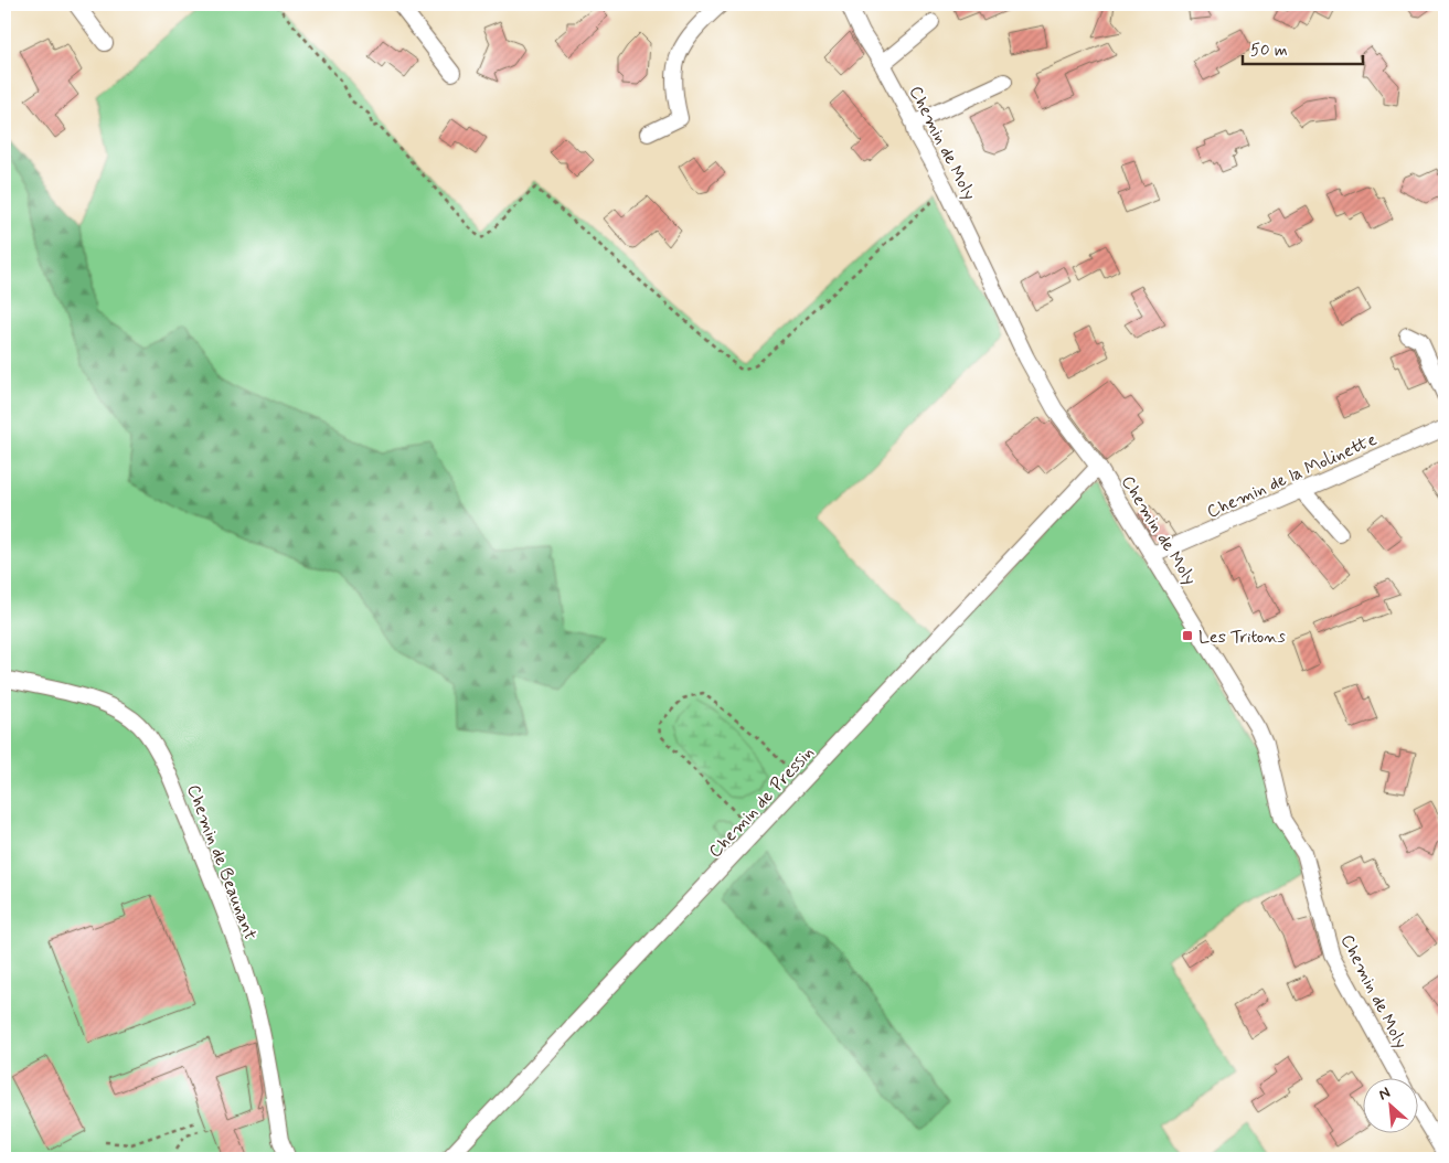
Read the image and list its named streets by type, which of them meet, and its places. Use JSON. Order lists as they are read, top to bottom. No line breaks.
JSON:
{"streets":{"street":["Chemin de Moly","Chemin de la Molinette","Chemin de Pressin","Chemin de Beaunant"]},"crossings":[["Chemin de Moly","Chemin de la Molinette"],["Chemin de Moly","Chemin de Pressin"]],"places":{"transit":["Les Tritons"]},"scale_bar":"50 m","north":"top left"}
